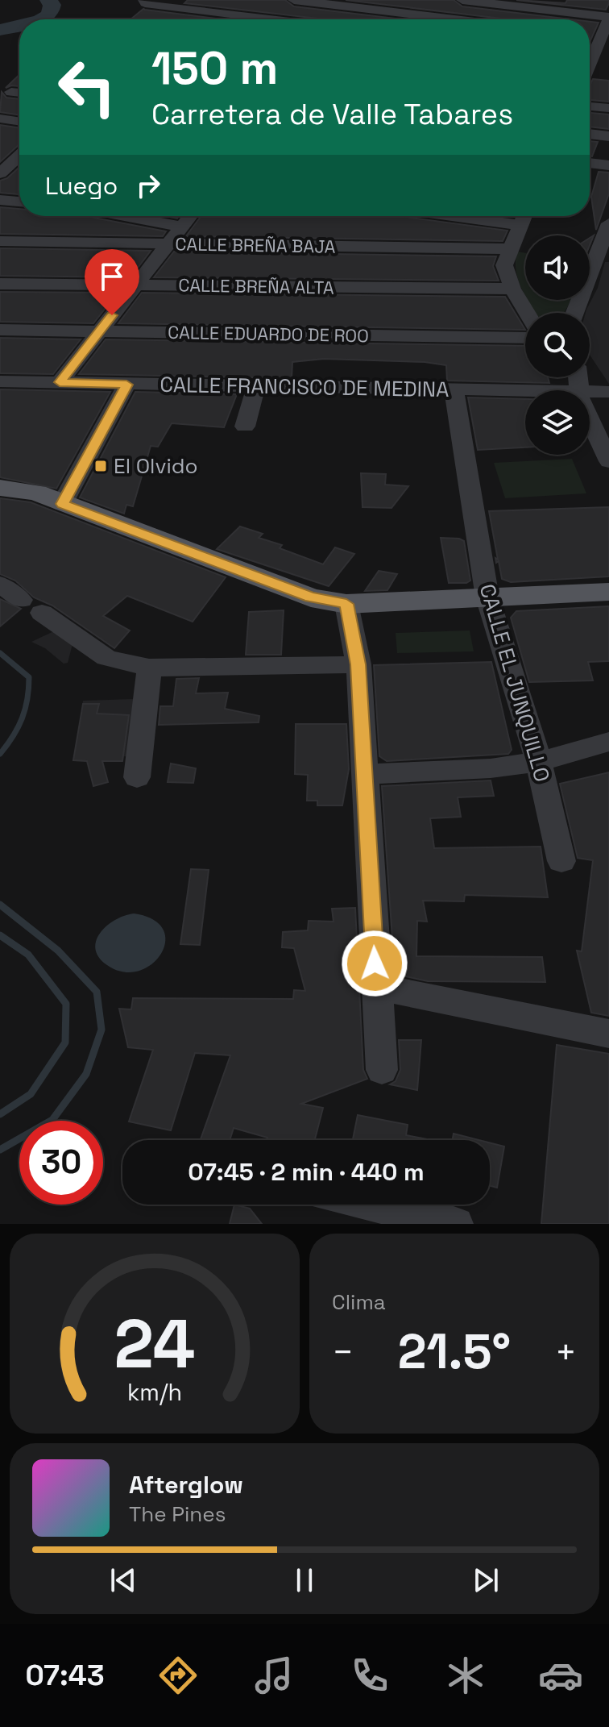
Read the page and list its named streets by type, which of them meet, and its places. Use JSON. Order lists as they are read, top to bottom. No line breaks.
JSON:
{"streets":{"street":["CALLE BREÑA BAJA","CALLE BREÑA ALTA","CALLE EDUARDO DE ROO","CALLE FRANCISCO DE MEDINA","CALLE EL JUNQUILLO"]},"crossings":[["CALLE FRANCISCO DE MEDINA","CALLE EL JUNQUILLO"]],"places":{"transit":["El Olvido"]},"page":{"turn":["150 m","Carretera de Valle Tabares"],"then":"Luego","limit":"30","trip":"07:45 · 2 min · 440 m","tile":"Clima","heat":["−","21.5°","+"],"song":["Afterglow","The Pines"],"tabs":"07:43","gauge":["24","km/h"]}}
